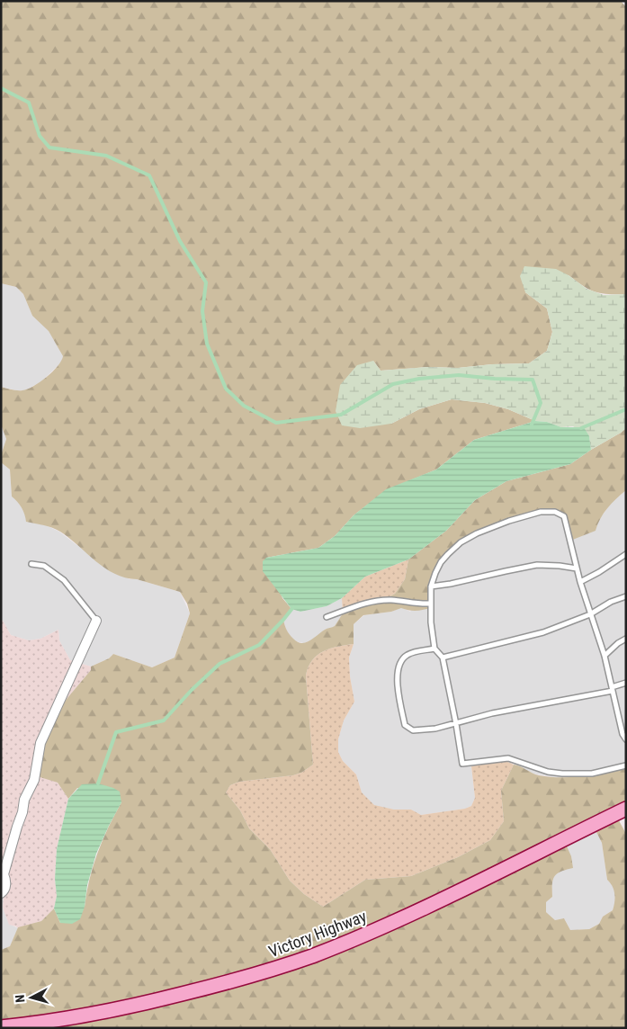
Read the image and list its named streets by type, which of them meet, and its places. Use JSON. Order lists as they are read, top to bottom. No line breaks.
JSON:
{"streets":{"main road":["Victory Highway"]},"north":"left"}
